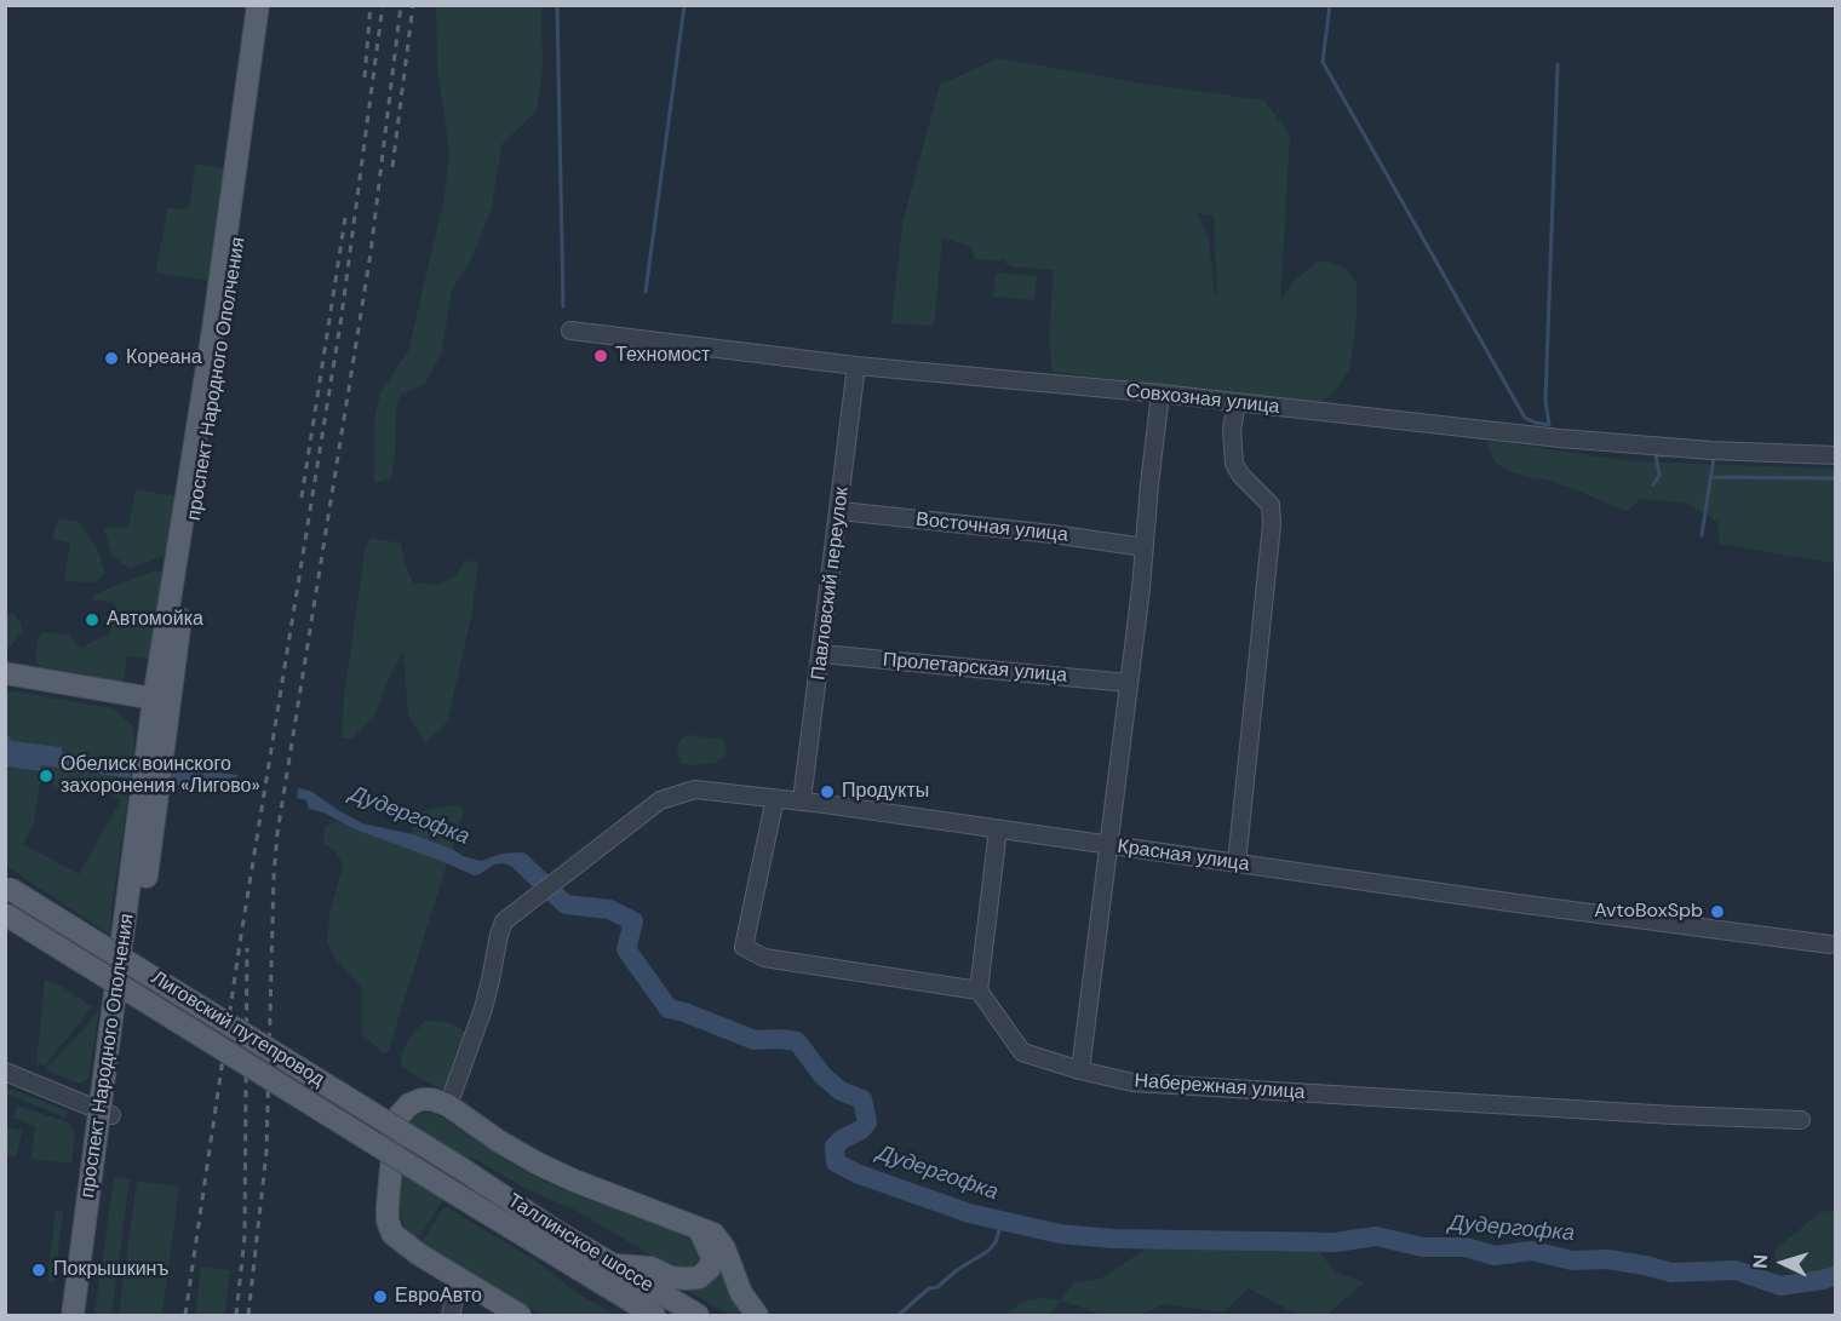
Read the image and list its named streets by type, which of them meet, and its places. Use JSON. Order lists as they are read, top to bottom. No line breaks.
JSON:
{"streets":{"main road":["проспект Народного Ополчения","Лиговский путепровод","Таллинское шоссе"],"street":["Совхозная улица","Восточная улица","Павловский переулок","Пролетарская улица","Красная улица","Набережная улица"]},"crossings":[["Совхозная улица","Павловский переулок"],["Восточная улица","Павловский переулок"],["Павловский переулок","Пролетарская улица"],["Павловский переулок","Красная улица"],["Лиговский путепровод","Таллинское шоссе"]],"water":["Дудергофка"],"places":["Техномост","Кореана","Автомойка","Обелиск воинского захоронения «Лигово»","Продукты","AvtoBoxSpb","Покрышкинъ","ЕвроАвто"],"north":"left"}
